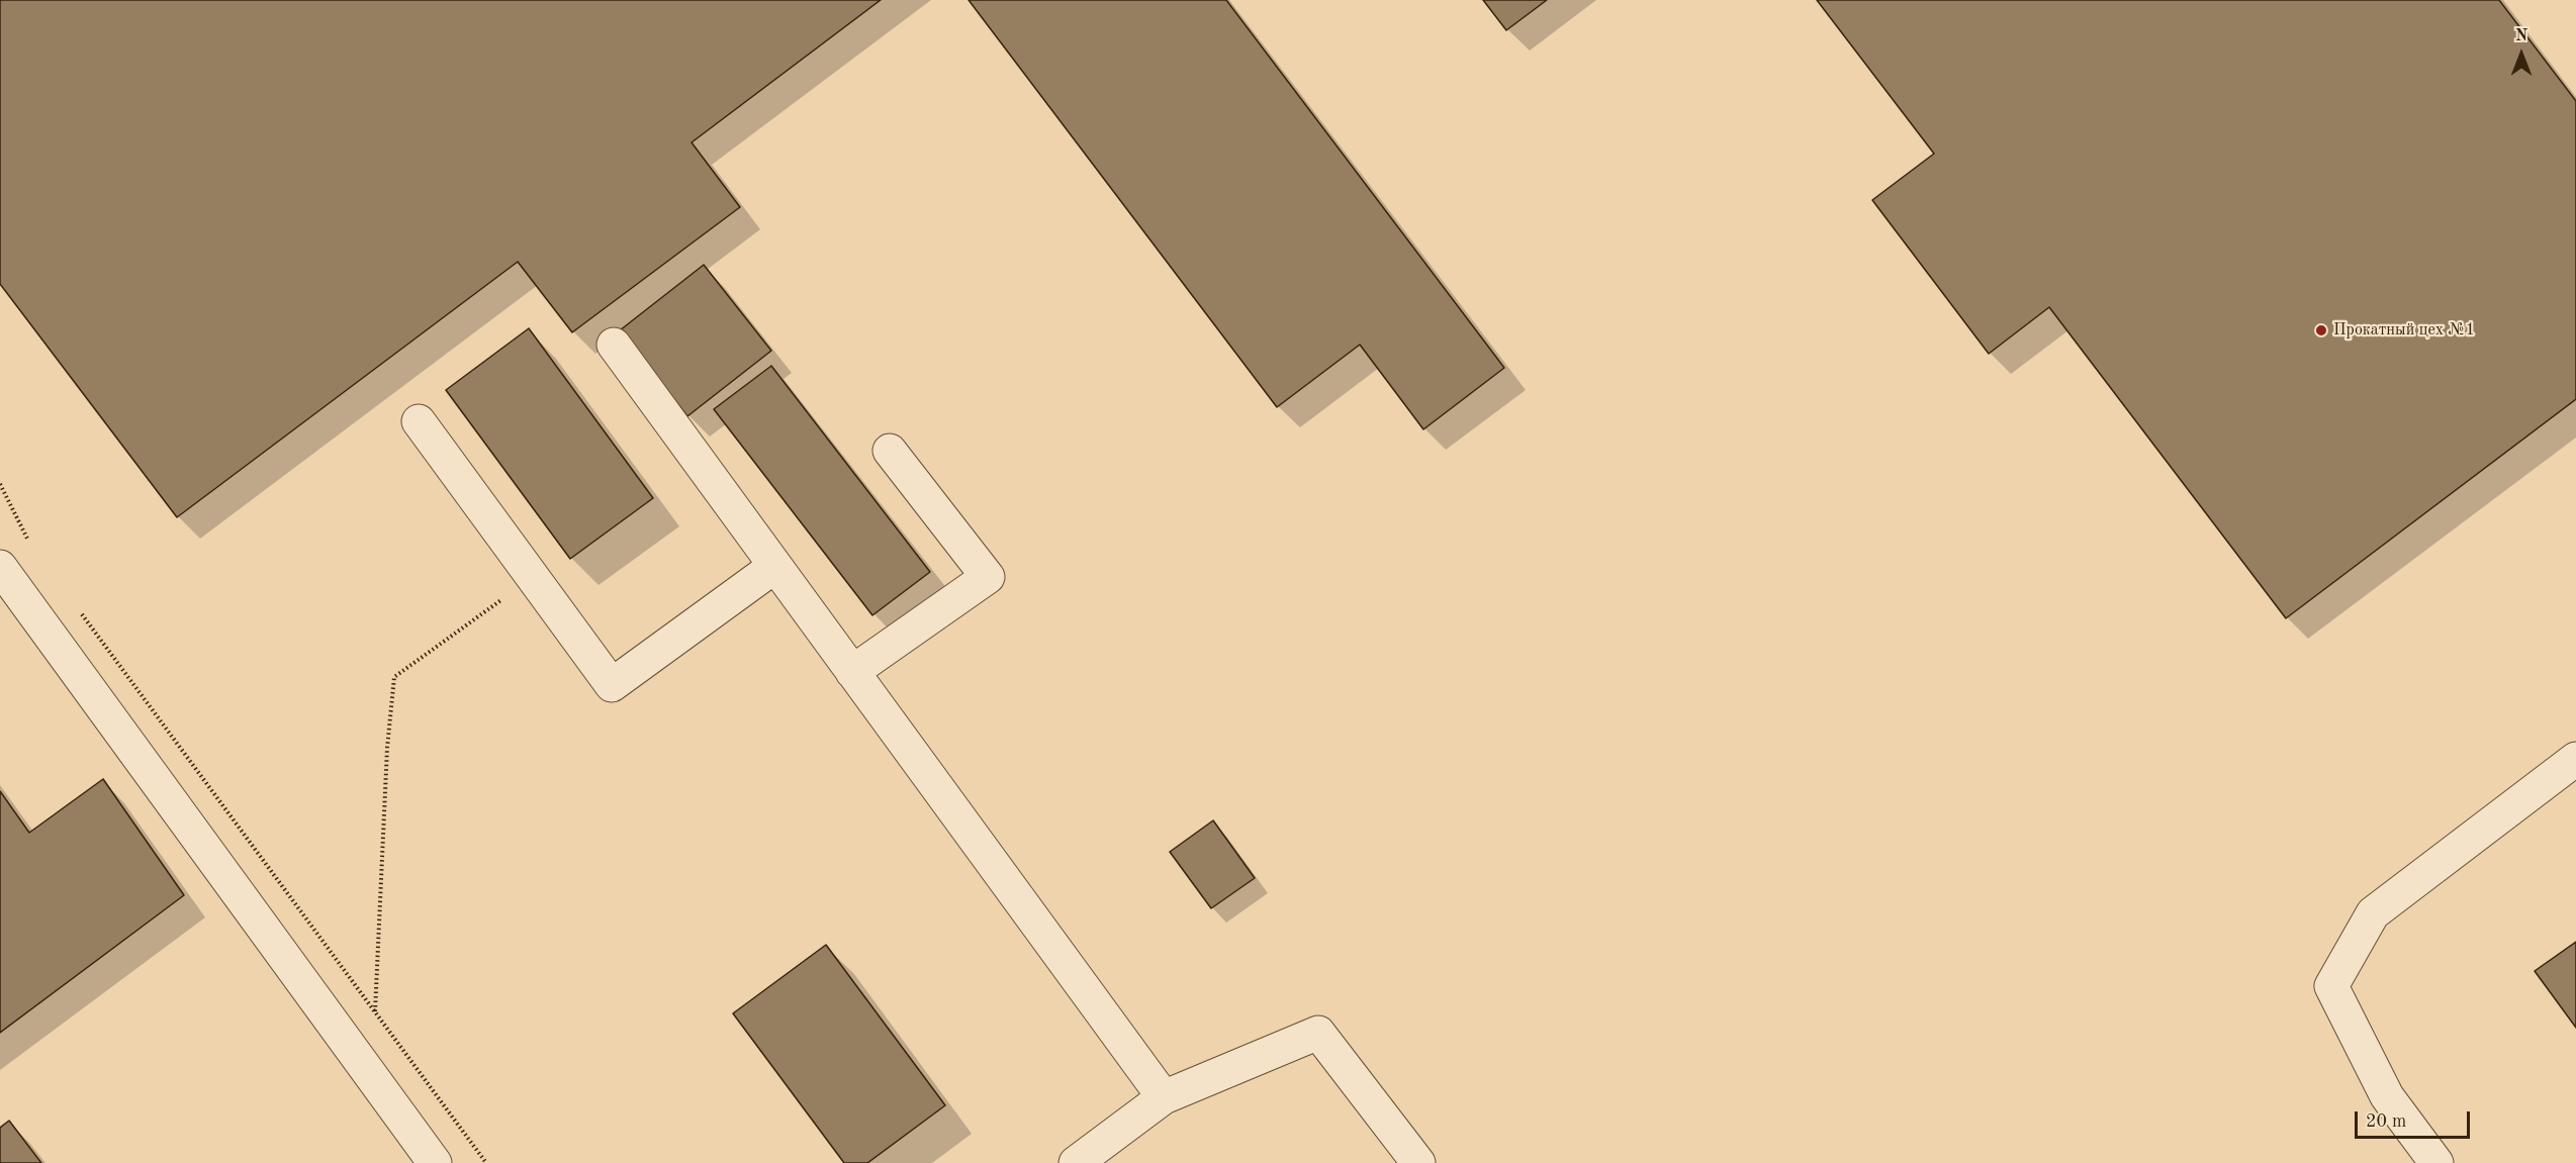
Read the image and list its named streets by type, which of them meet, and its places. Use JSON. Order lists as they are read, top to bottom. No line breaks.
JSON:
{"places":["Прокатный цех №1"],"scale_bar":"20 m","north":"top"}
